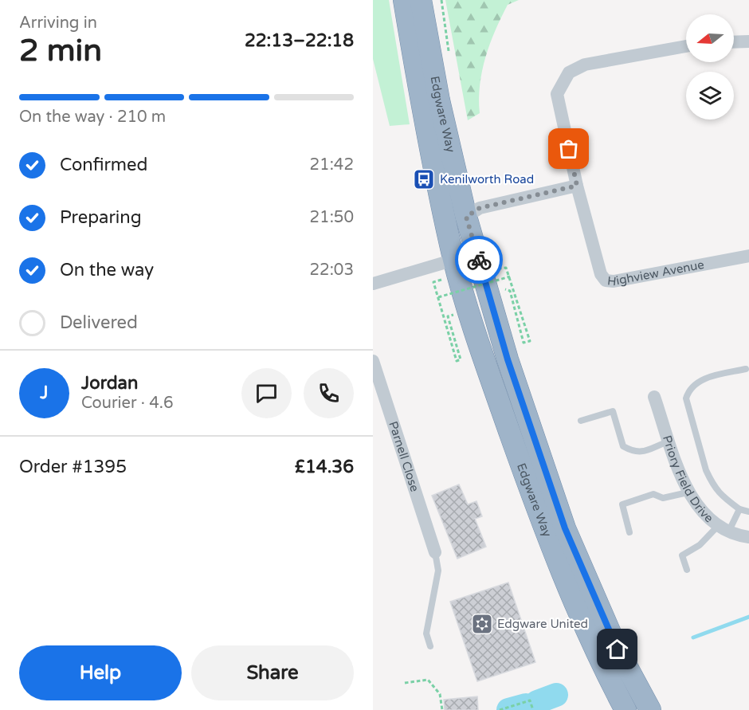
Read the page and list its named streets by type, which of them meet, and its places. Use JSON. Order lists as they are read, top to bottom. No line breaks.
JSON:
{"streets":{"highway":["Edgware Way"],"street":["Highview Avenue","Parnell Close","Priory Field Drive"]},"places":{"bus stop":["Kenilworth Road"],"synagogue":["Edgware United"]},"north":"left","page":{"heading":["2 min","Arriving in","22:13–22:18"],"panel":["Jordan","Courier · 4.6","Order #1395","£14.36"],"bar":"On the way · 210 m","list":[["Confirmed","21:42"],["Preparing","21:50"],["On the way","22:03"],"Delivered"],"round":"J","buttons":["Help","Share"]}}
